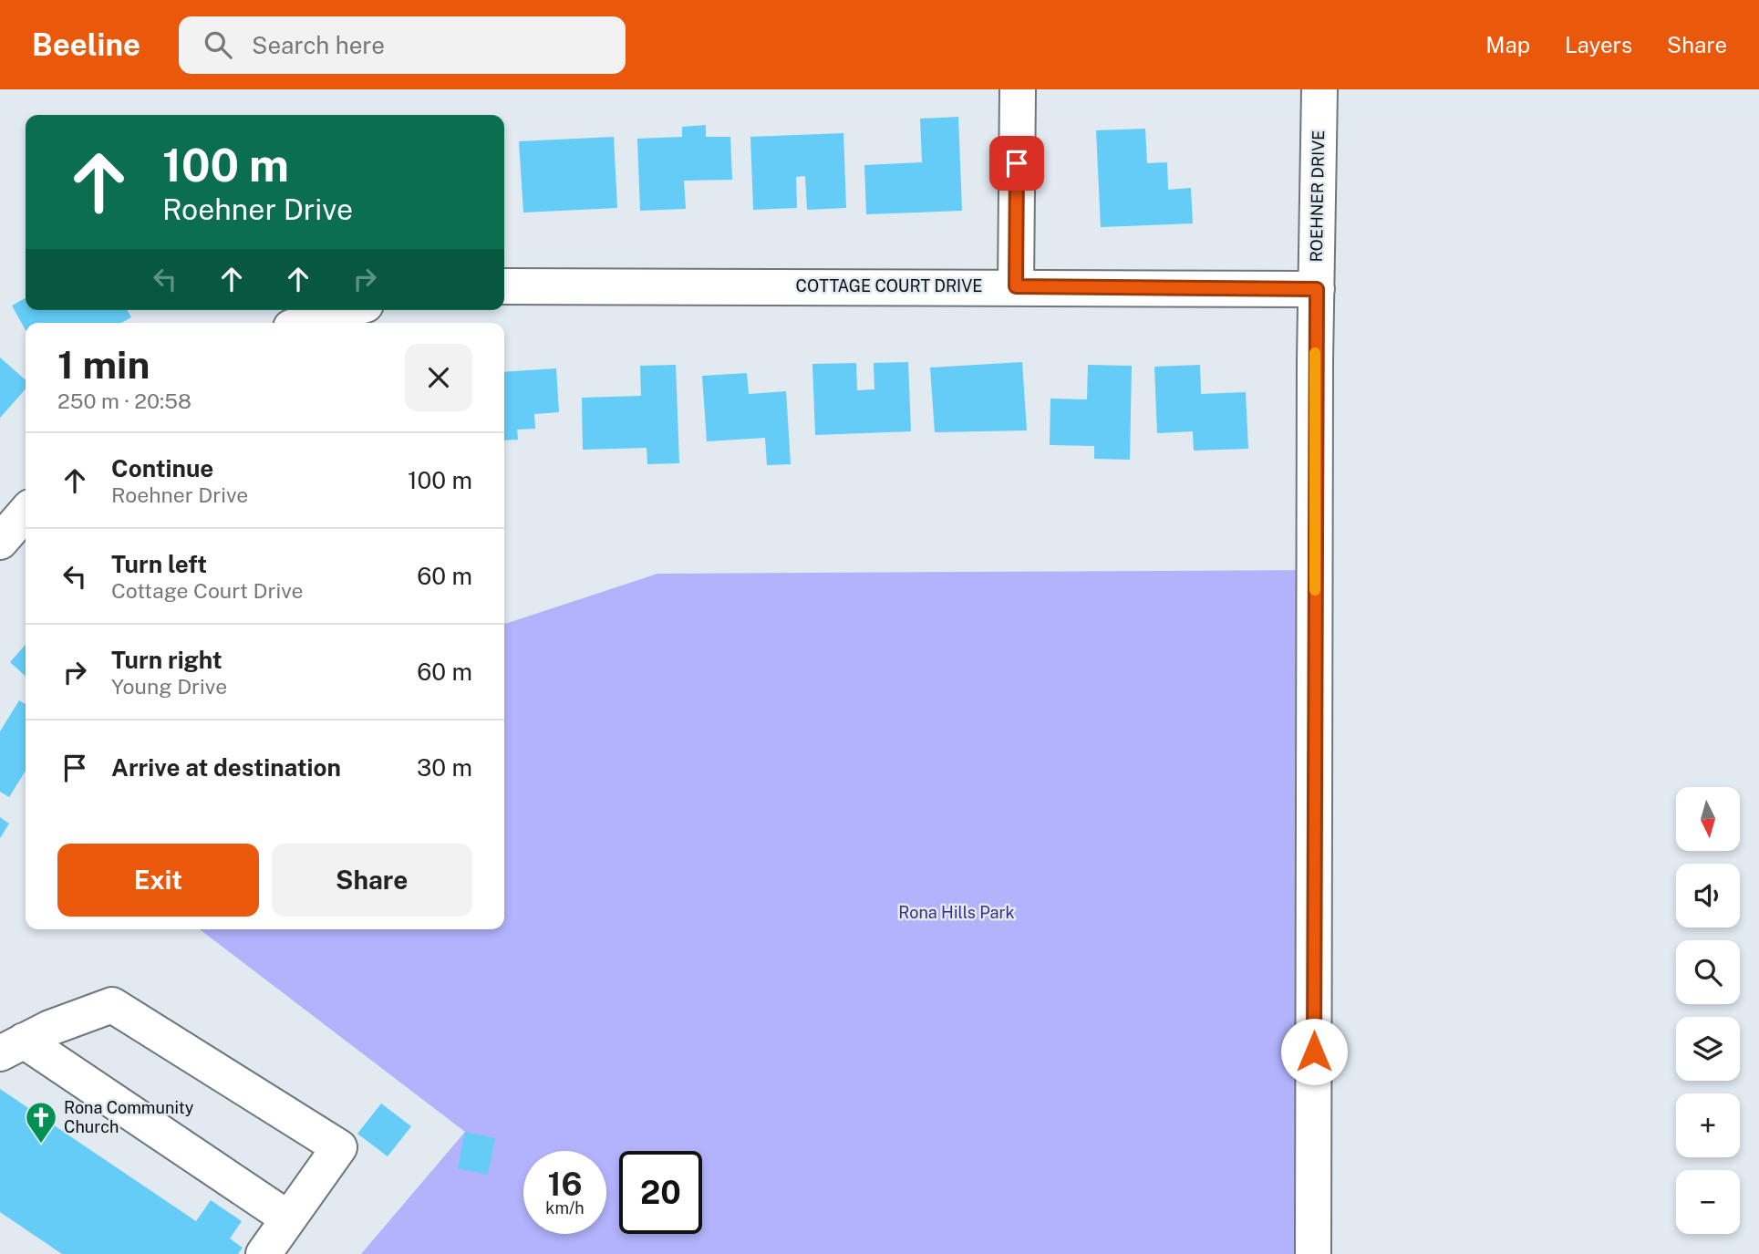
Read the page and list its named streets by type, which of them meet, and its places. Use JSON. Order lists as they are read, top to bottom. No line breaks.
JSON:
{"streets":{"street":["ROEHNER DRIVE","COTTAGE COURT DRIVE"]},"crossings":[["ROEHNER DRIVE","COTTAGE COURT DRIVE"]],"parks":["Rona Hills Park"],"places":{"church":["Rona Community Church"]},"north":"bottom","page":{"header":"Beeline","search":"Search here","nav":["Map","Layers","Share"],"turn":["100 m","Roehner Drive"],"heading":["1 min","250 m · 20:58"],"list":[{"name":"Continue","note":"Roehner Drive","value":"100 m"},{"name":"Turn left","note":"Cottage Court Drive","value":"60 m"},{"name":"Turn right","note":"Young Drive","value":"60 m"},{"name":"Arrive at destination","value":"30 m"}],"map_buttons":["+","−"],"buttons":["Exit","Share"],"speed":"16 km/h","limit":"20"}}
